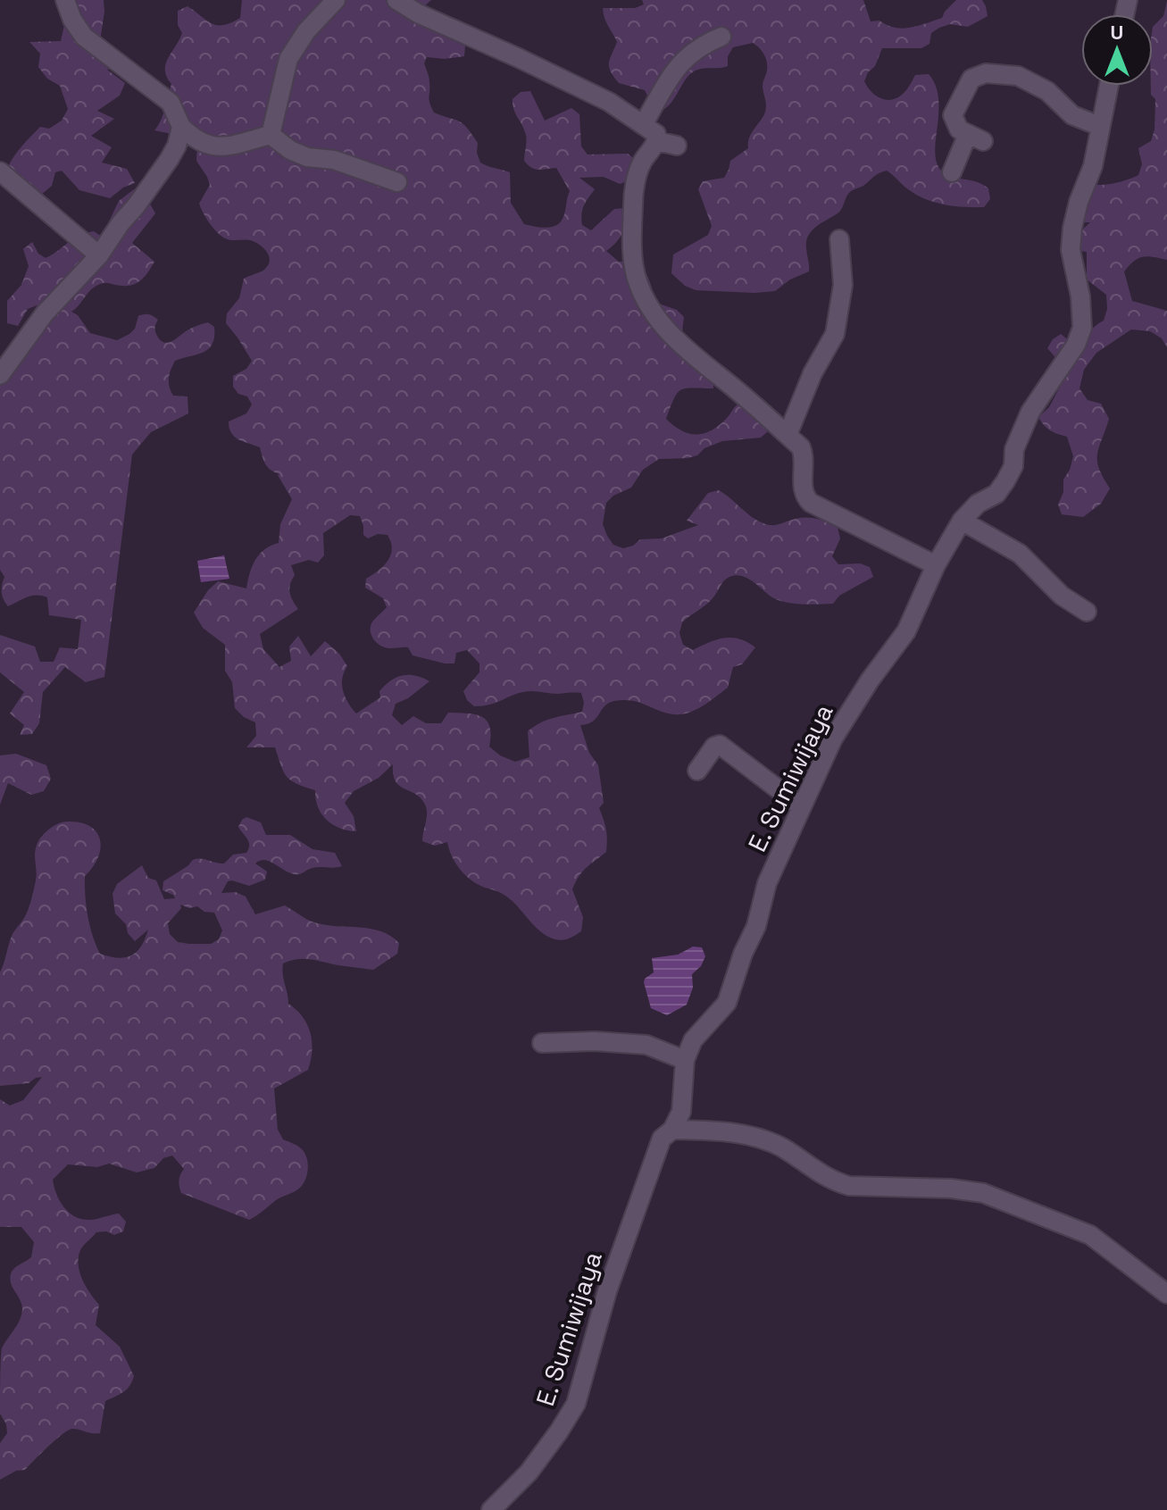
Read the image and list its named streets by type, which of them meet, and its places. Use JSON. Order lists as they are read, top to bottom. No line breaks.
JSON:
{"streets":{"street":["E. Sumiwijaya"]},"north":"top"}
